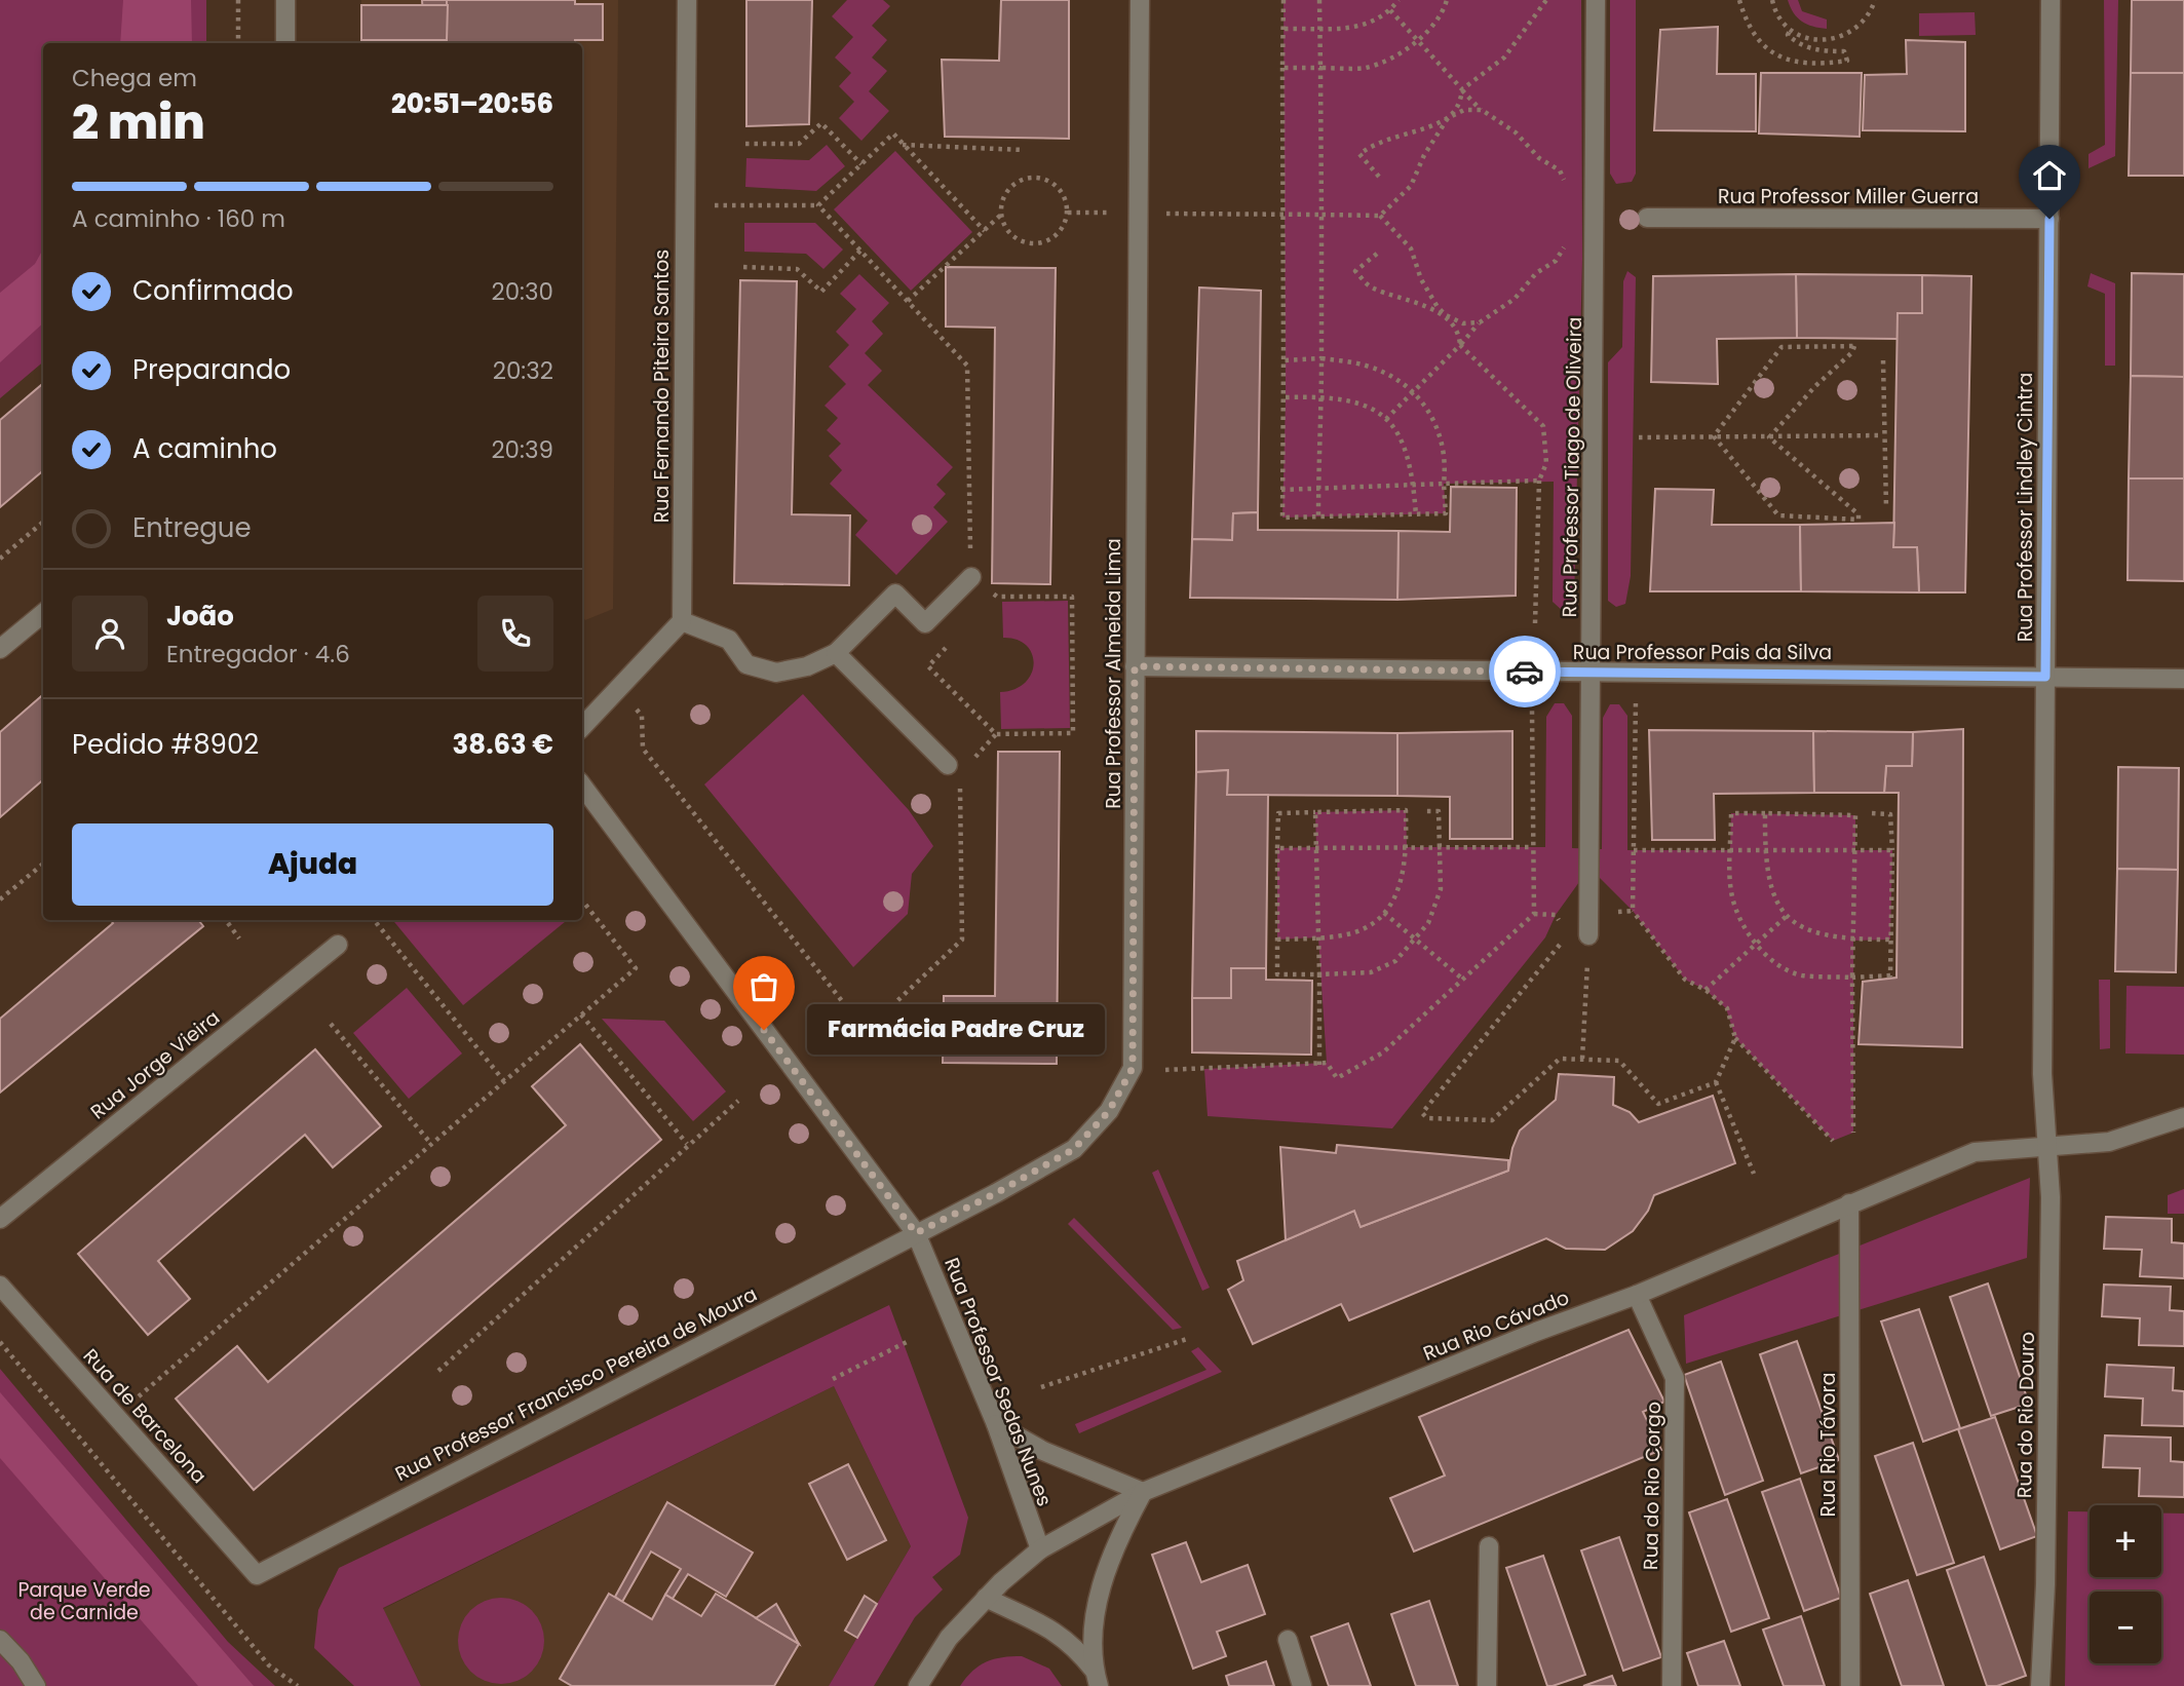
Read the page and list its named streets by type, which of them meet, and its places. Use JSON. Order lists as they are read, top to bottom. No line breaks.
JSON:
{"streets":{"street":["Rua Professor Miller Guerra","Rua Fernando Piteira Santos","Rua Professor Tiago de Oliveira","Rua Professor Lindley Cintra","Rua Professor Pais da Silva","Rua Professor Almeida Lima","Rua Jorge Vieira","Rua Rio Cávado","Rua Professor Sedas Nunes","Rua Professor Francisco Pereira de Moura","Rua do Rio Douro","Rua de Barcelona","Rua Rio Távora","Rua do Rio Corgo"]},"crossings":[["Rua Professor Miller Guerra","Rua Professor Lindley Cintra"],["Rua Professor Tiago de Oliveira","Rua Professor Pais da Silva"],["Rua Professor Lindley Cintra","Rua Professor Pais da Silva"],["Rua Professor Lindley Cintra","Rua Rio Cávado"],["Rua Professor Lindley Cintra","Rua do Rio Douro"],["Rua Professor Pais da Silva","Rua Professor Almeida Lima"],["Rua Professor Almeida Lima","Rua Professor Sedas Nunes"],["Rua Professor Almeida Lima","Rua Professor Francisco Pereira de Moura"],["Rua Rio Cávado","Rua Professor Sedas Nunes"],["Rua Rio Cávado","Rua do Rio Douro"],["Rua Rio Cávado","Rua Rio Távora"],["Rua Rio Cávado","Rua do Rio Corgo"],["Rua Professor Sedas Nunes","Rua Professor Francisco Pereira de Moura"],["Rua Professor Francisco Pereira de Moura","Rua de Barcelona"]],"parks":["Parque Verde de Carnide"],"places":["Farmácia Padre Cruz"],"page":{"heading":["2 min","Chega em","20:51–20:56"],"panel":["João","Entregador · 4.6","Pedido #8902","38.63 €"],"bar":"A caminho · 160 m","list":[["Confirmado","20:30"],["Preparando","20:32"],["A caminho","20:39"],"Entregue"],"buttons":"Ajuda","bubble":"Farmácia Padre Cruz","map_buttons":["+","−"]}}
